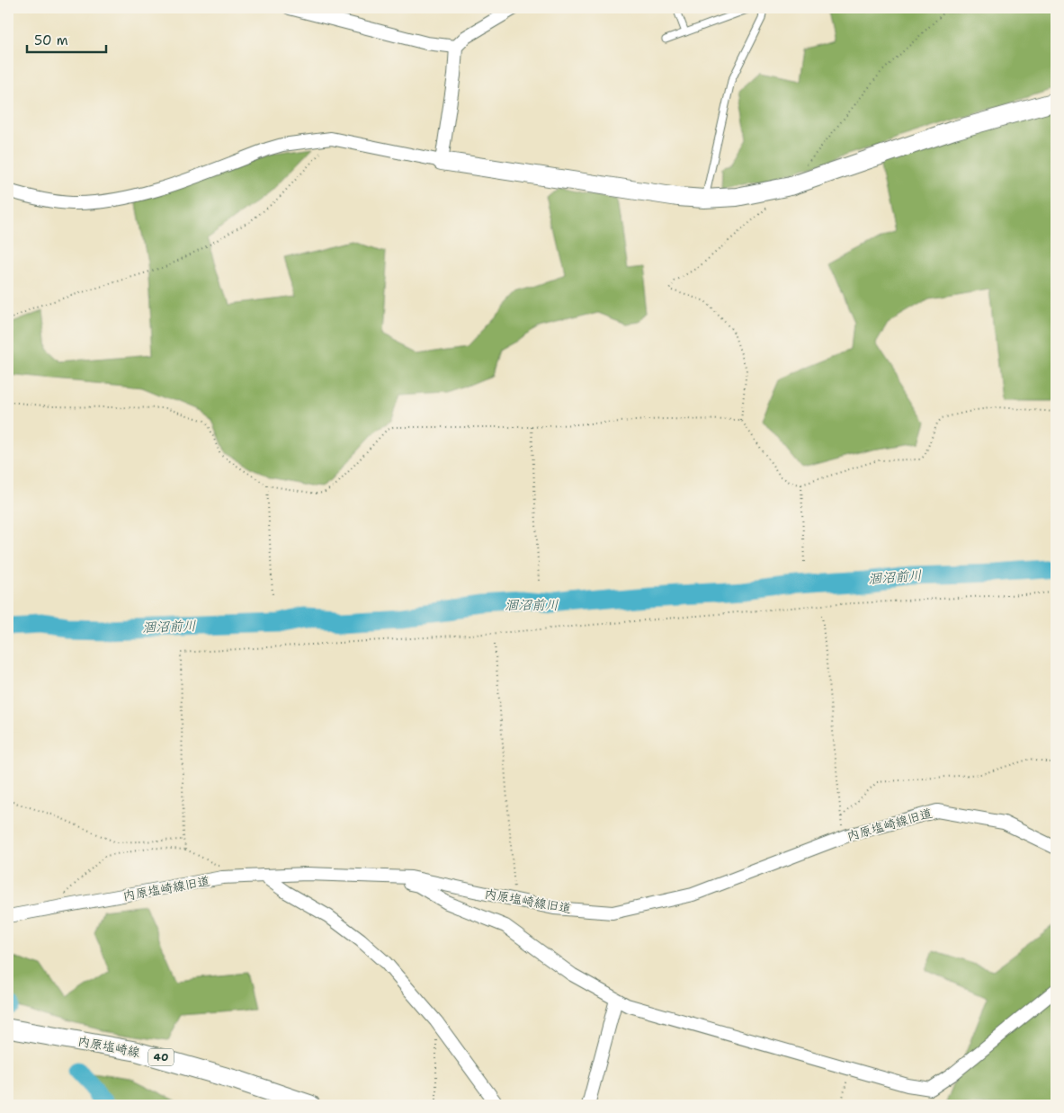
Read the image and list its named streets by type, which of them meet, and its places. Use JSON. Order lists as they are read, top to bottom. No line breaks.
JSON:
{"streets":{"main road":["内原塩崎線","40"],"street":["内原塩崎線旧道"]},"water":["涸沼前川"],"scale_bar":"50 m"}
